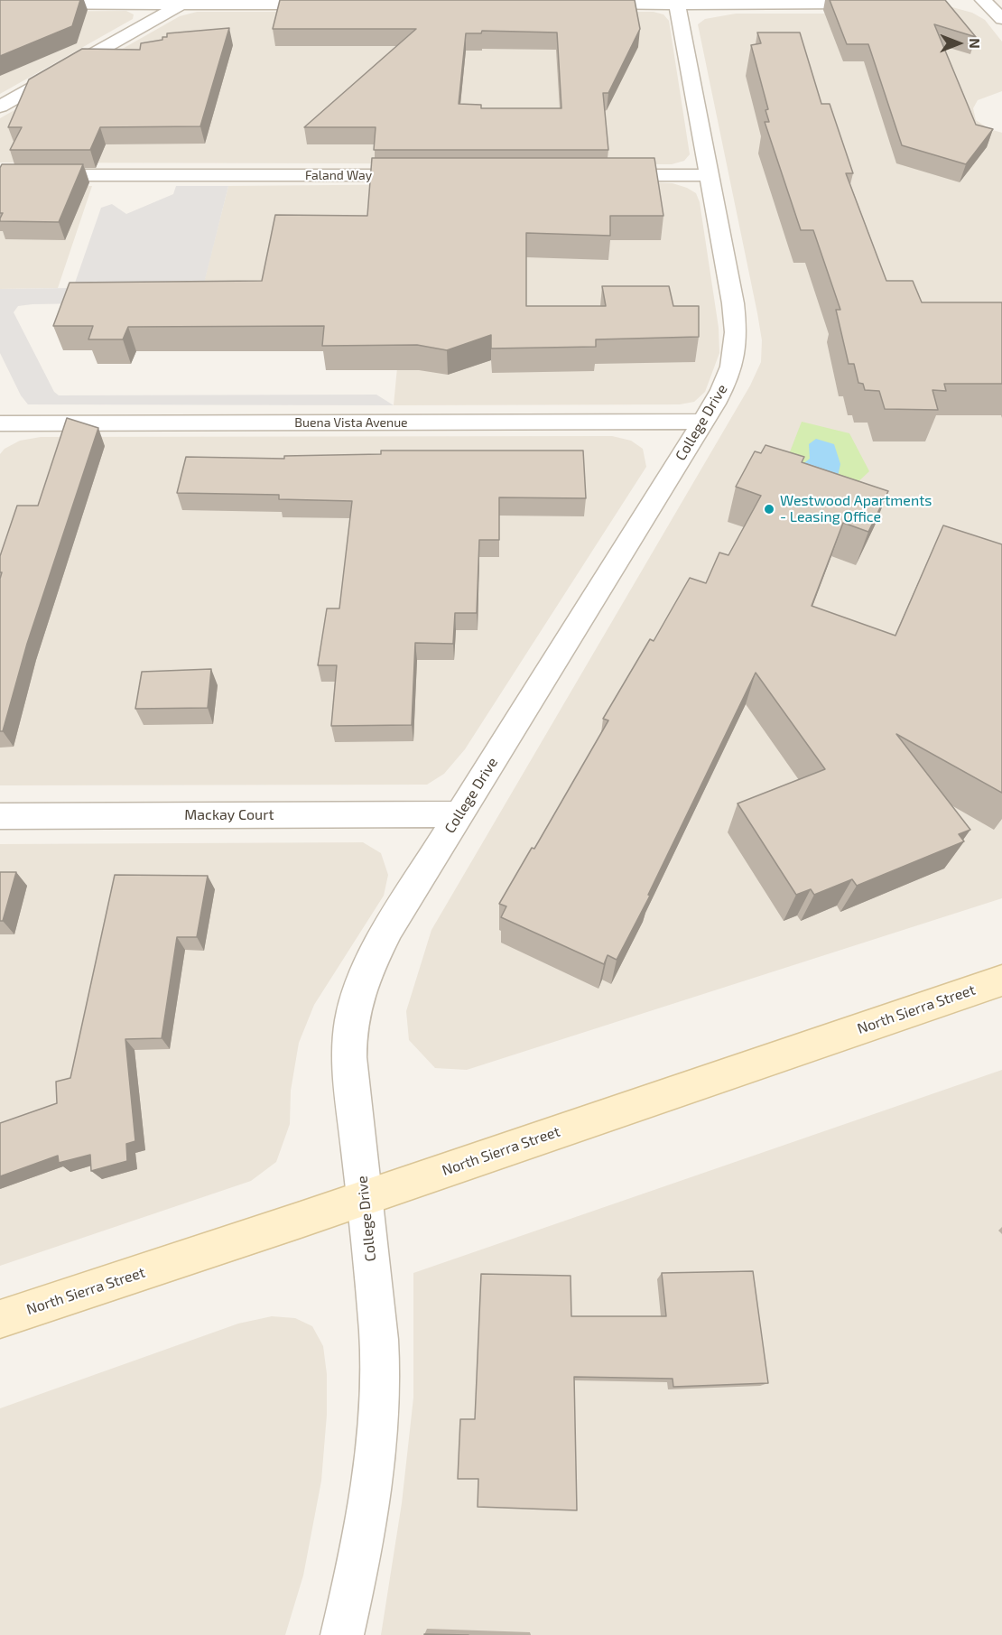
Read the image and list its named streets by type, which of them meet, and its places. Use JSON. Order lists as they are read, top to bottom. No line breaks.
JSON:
{"streets":{"main road":["North Sierra Street"],"street":["Faland Way","Buena Vista Avenue","College Drive","Mackay Court"]},"crossings":[["Buena Vista Avenue","College Drive"],["College Drive","Mackay Court"],["College Drive","North Sierra Street"]],"places":["Westwood Apartments - Leasing Office"],"north":"right"}
